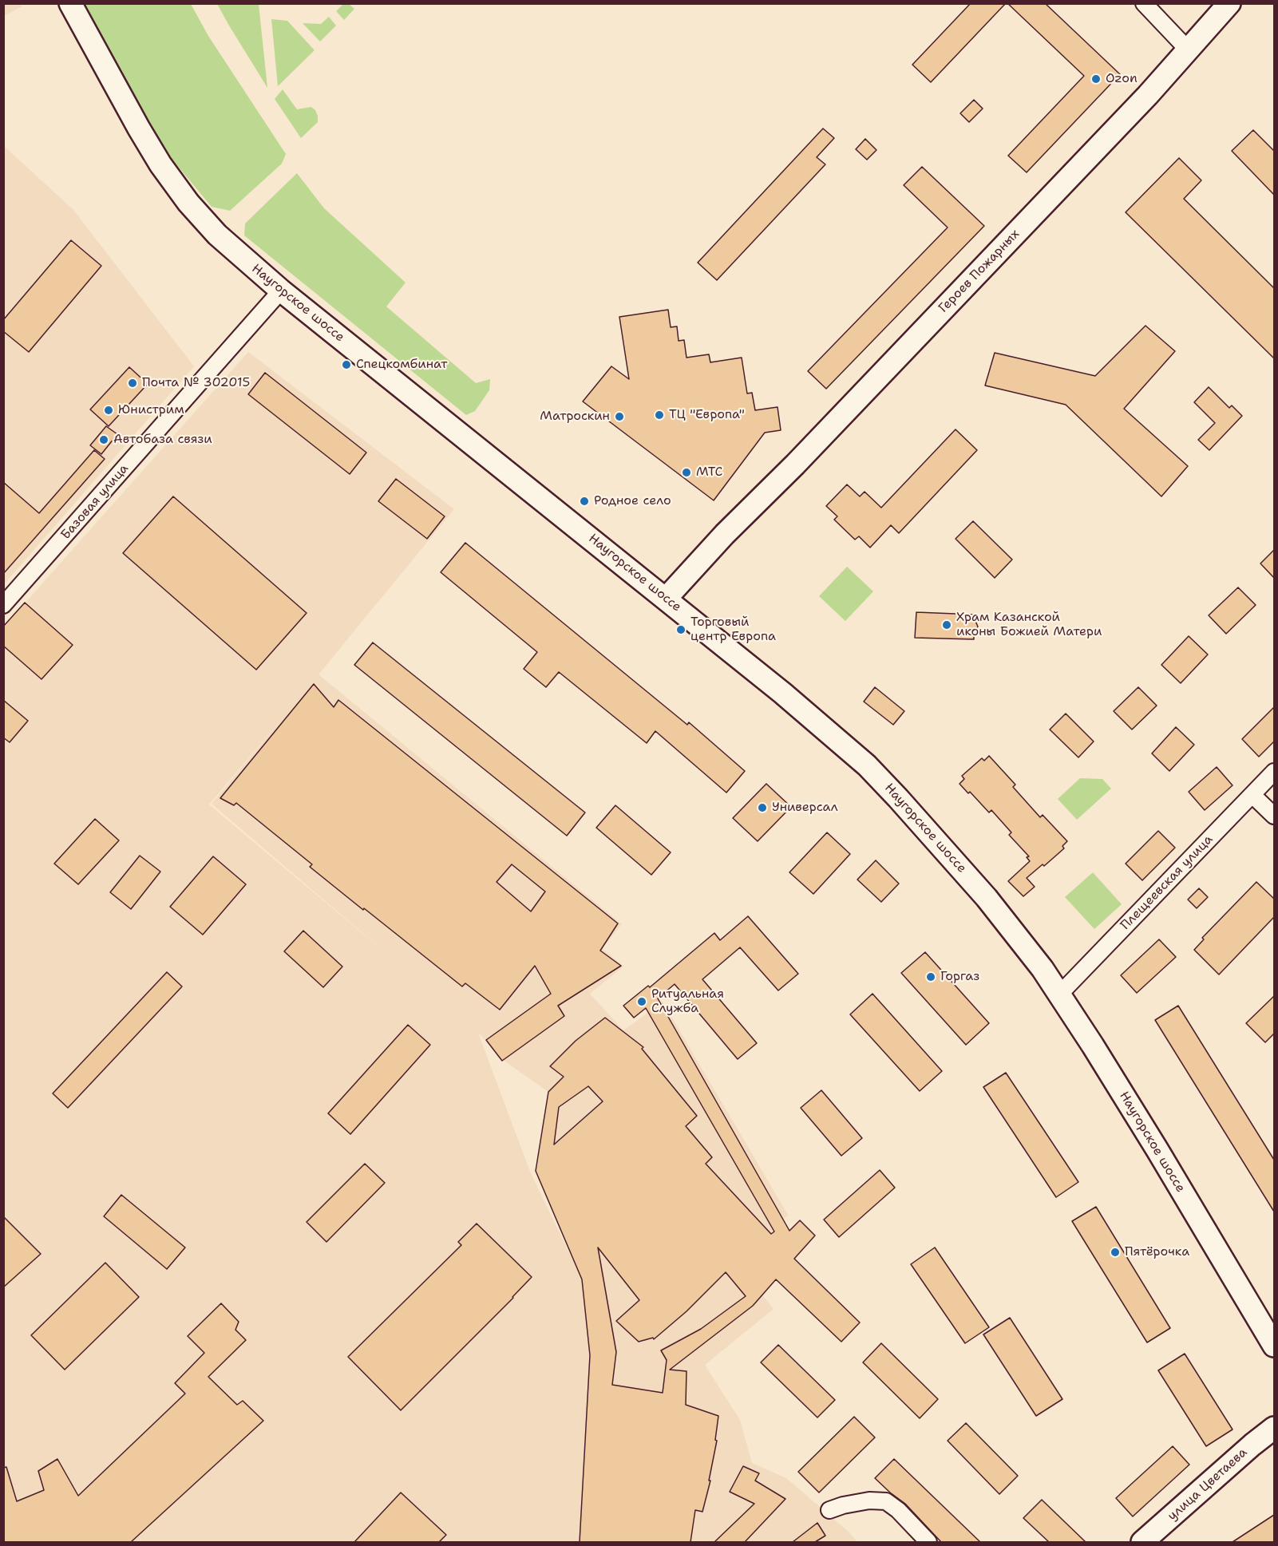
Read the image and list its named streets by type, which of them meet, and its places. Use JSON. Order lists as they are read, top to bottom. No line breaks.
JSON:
{"streets":{"main road":["Героев Пожарных","Наугорское шоссе","улица Цветаева"],"street":["Базовая улица","Плещеевская улица"]},"crossings":[["Героев Пожарных","Наугорское шоссе"],["Наугорское шоссе","Базовая улица"],["Наугорское шоссе","Плещеевская улица"]],"places":["Ozon","Спецкомбинат","Почта № 302015","Юнистрим","ТЦ \"Европа\"","Матроскин","Автобаза связи","МТС","Родное село","Храм Казанской иконы Божией Матери","Торговый центр Европа","Универсал","Горгаз","Ритуальная Служба","Пятёрочка"]}
